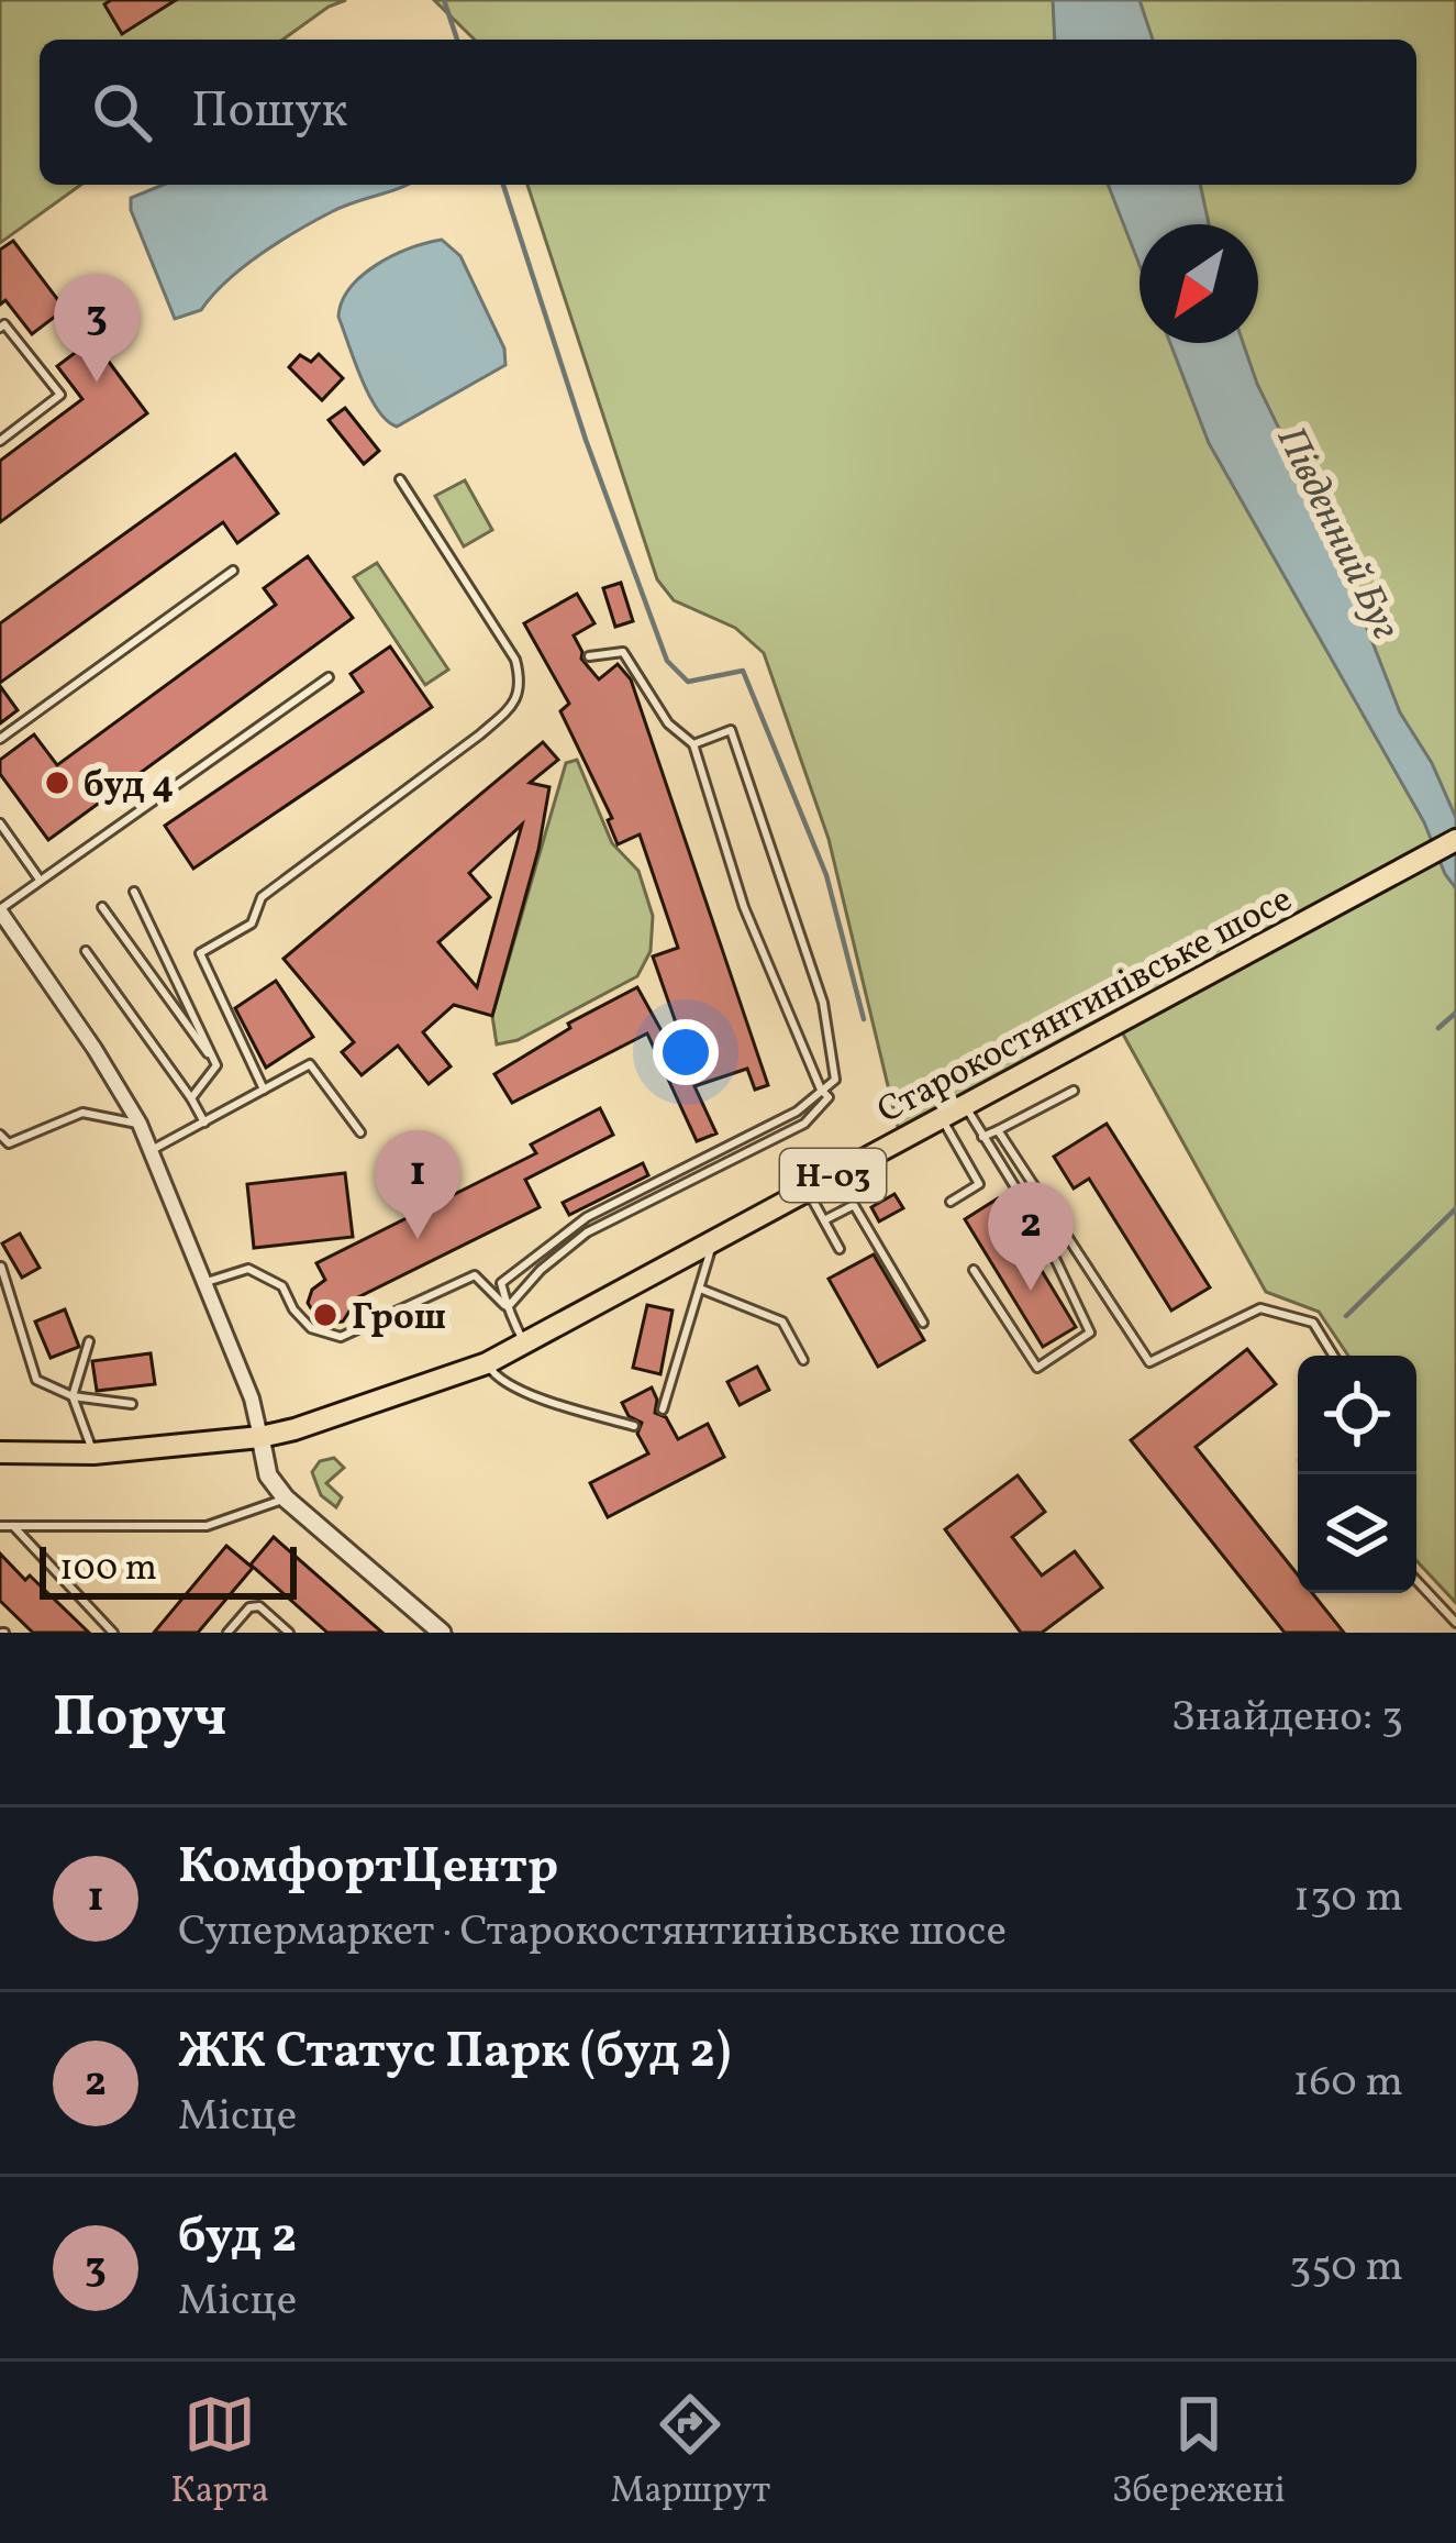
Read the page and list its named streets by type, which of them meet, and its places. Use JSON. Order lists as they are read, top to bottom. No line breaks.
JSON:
{"streets":{"main road":["Старокостянтинівське шосе","Н-03"]},"water":["Південний Буг"],"places":["буд 4","Грош"],"scale_bar":"100 m","north":"bottom left","page":{"search":"Пошук","pins":["3","1","2"],"scale":"100 m","heading":["Поруч","Знайдено: 3"],"list":[{"mark":"1","name":"КомфортЦентр","note":"Супермаркет · Старокостянтинівське шосе","value":"130 m"},{"mark":"2","name":"ЖК Статус Парк (буд 2)","note":"Місце","value":"160 m"},{"mark":"3","name":"буд 2","note":"Місце","value":"350 m"}],"nav":["Карта","Маршрут","Збережені"]}}
